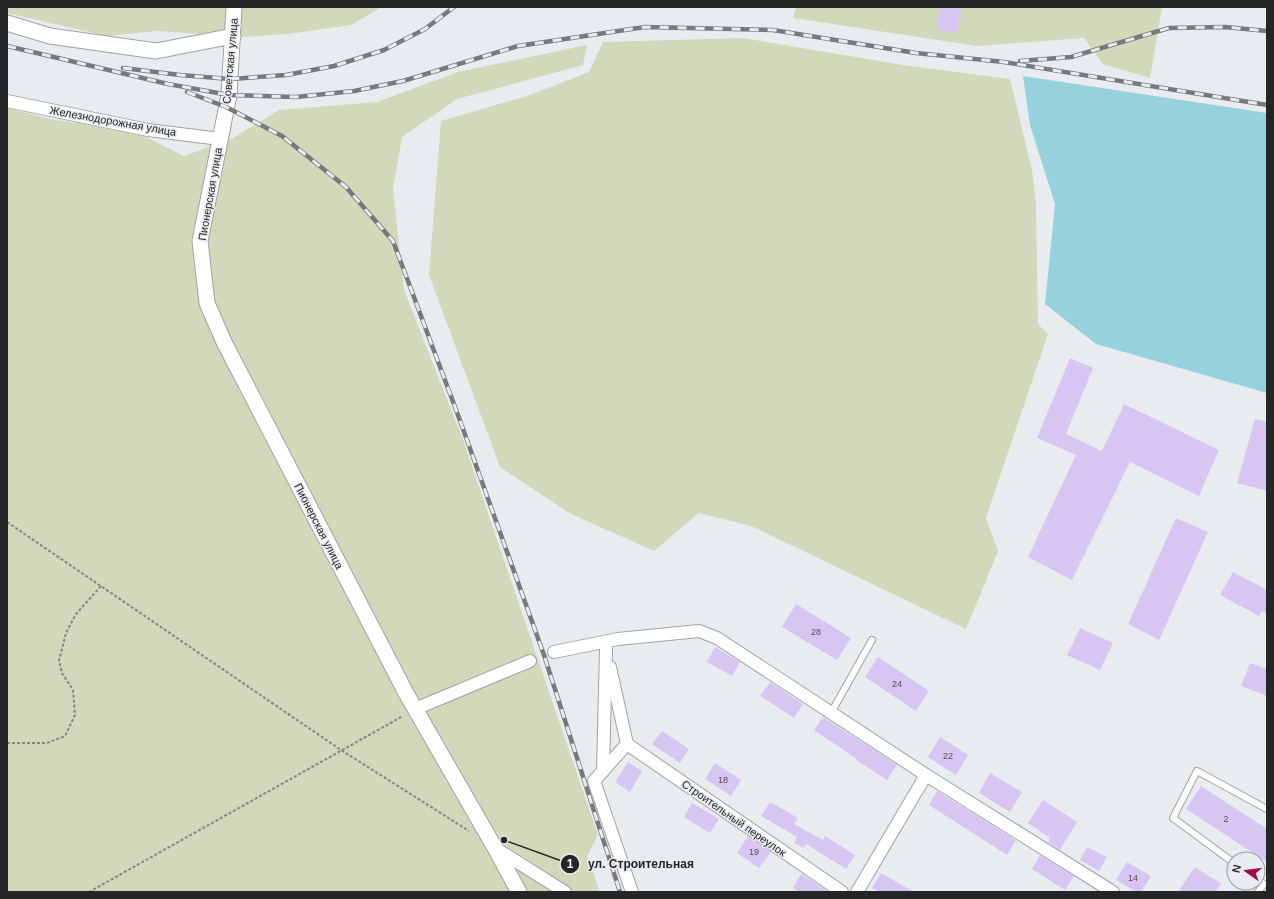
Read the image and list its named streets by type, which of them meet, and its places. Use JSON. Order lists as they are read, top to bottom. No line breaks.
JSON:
{"streets":{"street":["Советская улица","Железнодорожная улица","Пионерская улица","Строительный переулок"]},"crossings":[["Советская улица","Железнодорожная улица"],["Советская улица","Пионерская улица"],["Железнодорожная улица","Пионерская улица"]],"places":["ул. Строительная"],"house_numbers":["28","24","22","18","2","19","14"],"north":"left"}
